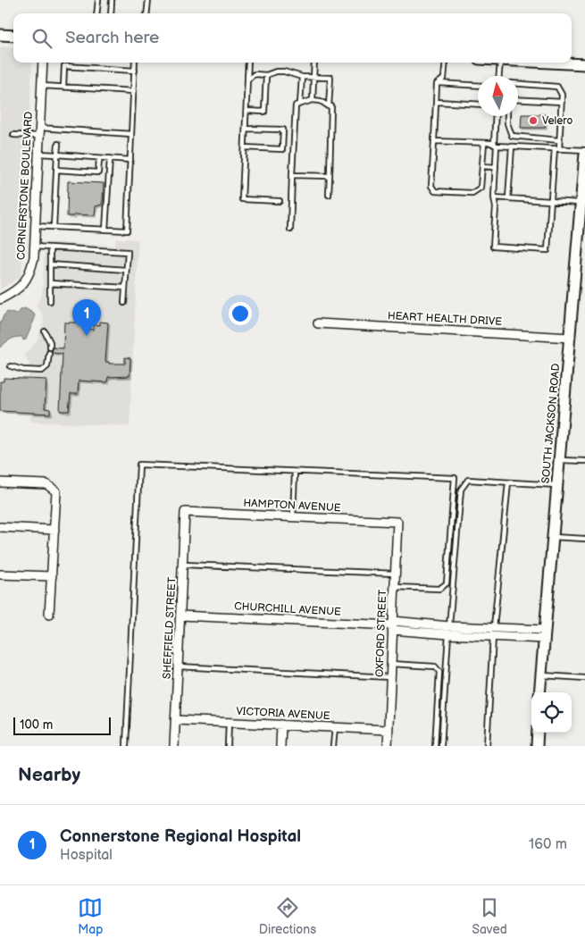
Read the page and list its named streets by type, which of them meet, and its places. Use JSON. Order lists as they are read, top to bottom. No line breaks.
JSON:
{"streets":{"main road":["SOUTH JACKSON ROAD"],"street":["CORNERSTONE BOULEVARD","HEART HEALTH DRIVE","HAMPTON AVENUE","CHURCHILL AVENUE","SHEFFIELD STREET","OXFORD STREET","VICTORIA AVENUE"]},"crossings":[["HEART HEALTH DRIVE","SOUTH JACKSON ROAD"],["SOUTH JACKSON ROAD","CHURCHILL AVENUE"],["HAMPTON AVENUE","SHEFFIELD STREET"],["HAMPTON AVENUE","OXFORD STREET"],["CHURCHILL AVENUE","SHEFFIELD STREET"],["CHURCHILL AVENUE","OXFORD STREET"],["SHEFFIELD STREET","VICTORIA AVENUE"],["OXFORD STREET","VICTORIA AVENUE"]],"places":["Velero"],"scale_bar":"100 m","north":"top","page":{"search":"Search here","pins":"1","scale":"100 m","heading":"Nearby","list":[{"mark":"1","name":"Connerstone Regional Hospital","note":"Hospital","value":"160 m"}],"nav":["Map","Directions","Saved"]}}
